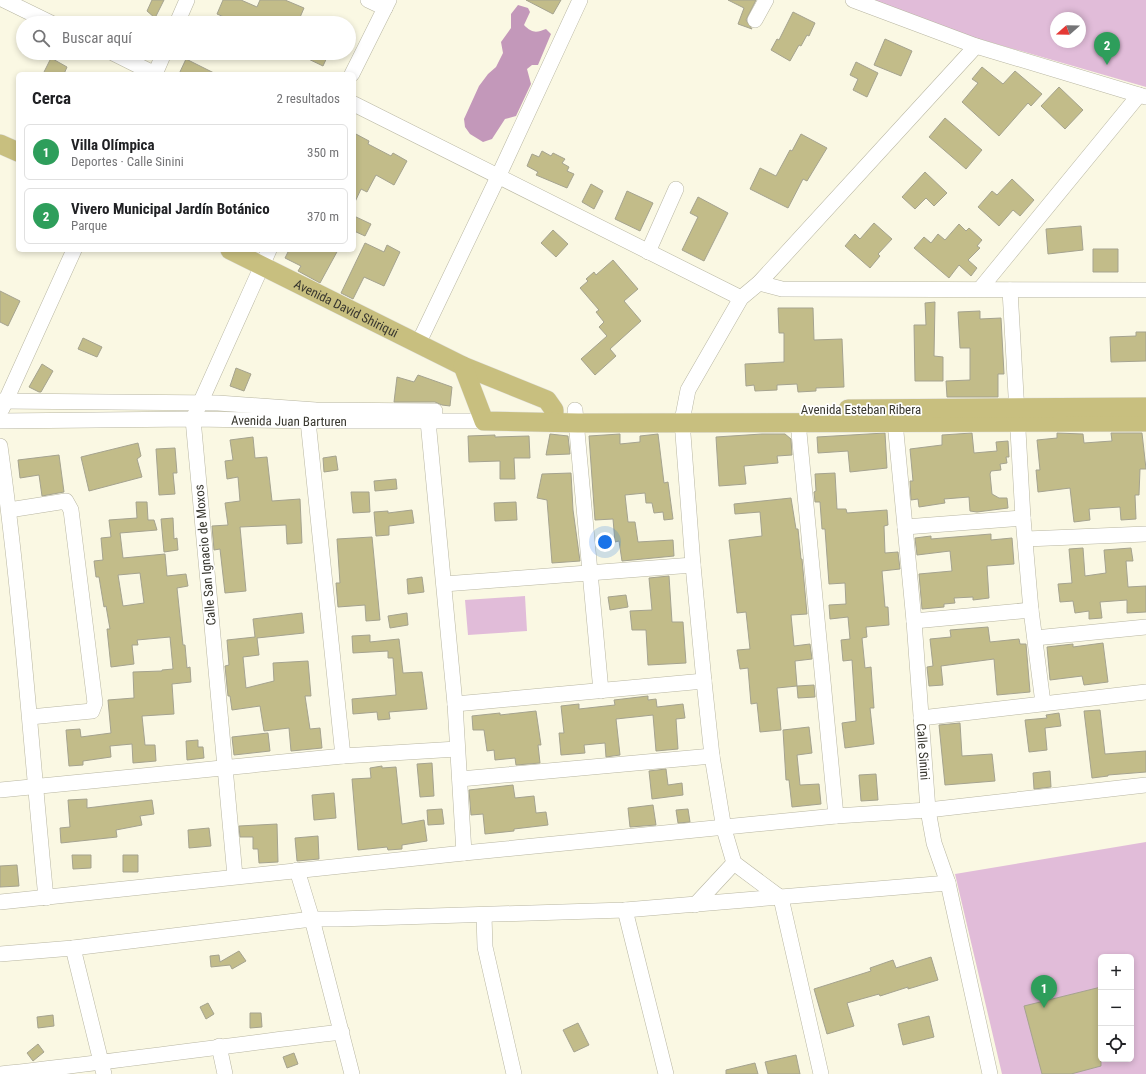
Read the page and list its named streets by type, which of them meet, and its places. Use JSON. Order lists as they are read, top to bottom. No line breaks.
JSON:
{"streets":{"main road":["Avenida David Shiriqui","Avenida Esteban Ribera","Avenida Juan Barturen"],"street":["Calle San Ignacio de Moxos","Calle Sinini"]},"crossings":[["Avenida David Shiriqui","Avenida Juan Barturen"],["Avenida David Shiriqui","Calle San Ignacio de Moxos"],["Avenida Esteban Ribera","Avenida Juan Barturen"],["Avenida Esteban Ribera","Calle Sinini"],["Avenida Juan Barturen","Calle San Ignacio de Moxos"]],"north":"left","page":{"search":"Buscar aquí","pins":["2","1"],"heading":["Cerca","2 resultados"],"list":[{"mark":"1","name":"Villa Olímpica","note":"Deportes · Calle Sinini","value":"350 m"},{"mark":"2","name":"Vivero Municipal Jardín Botánico","note":"Parque","value":"370 m"}],"map_buttons":["+","−"]}}
